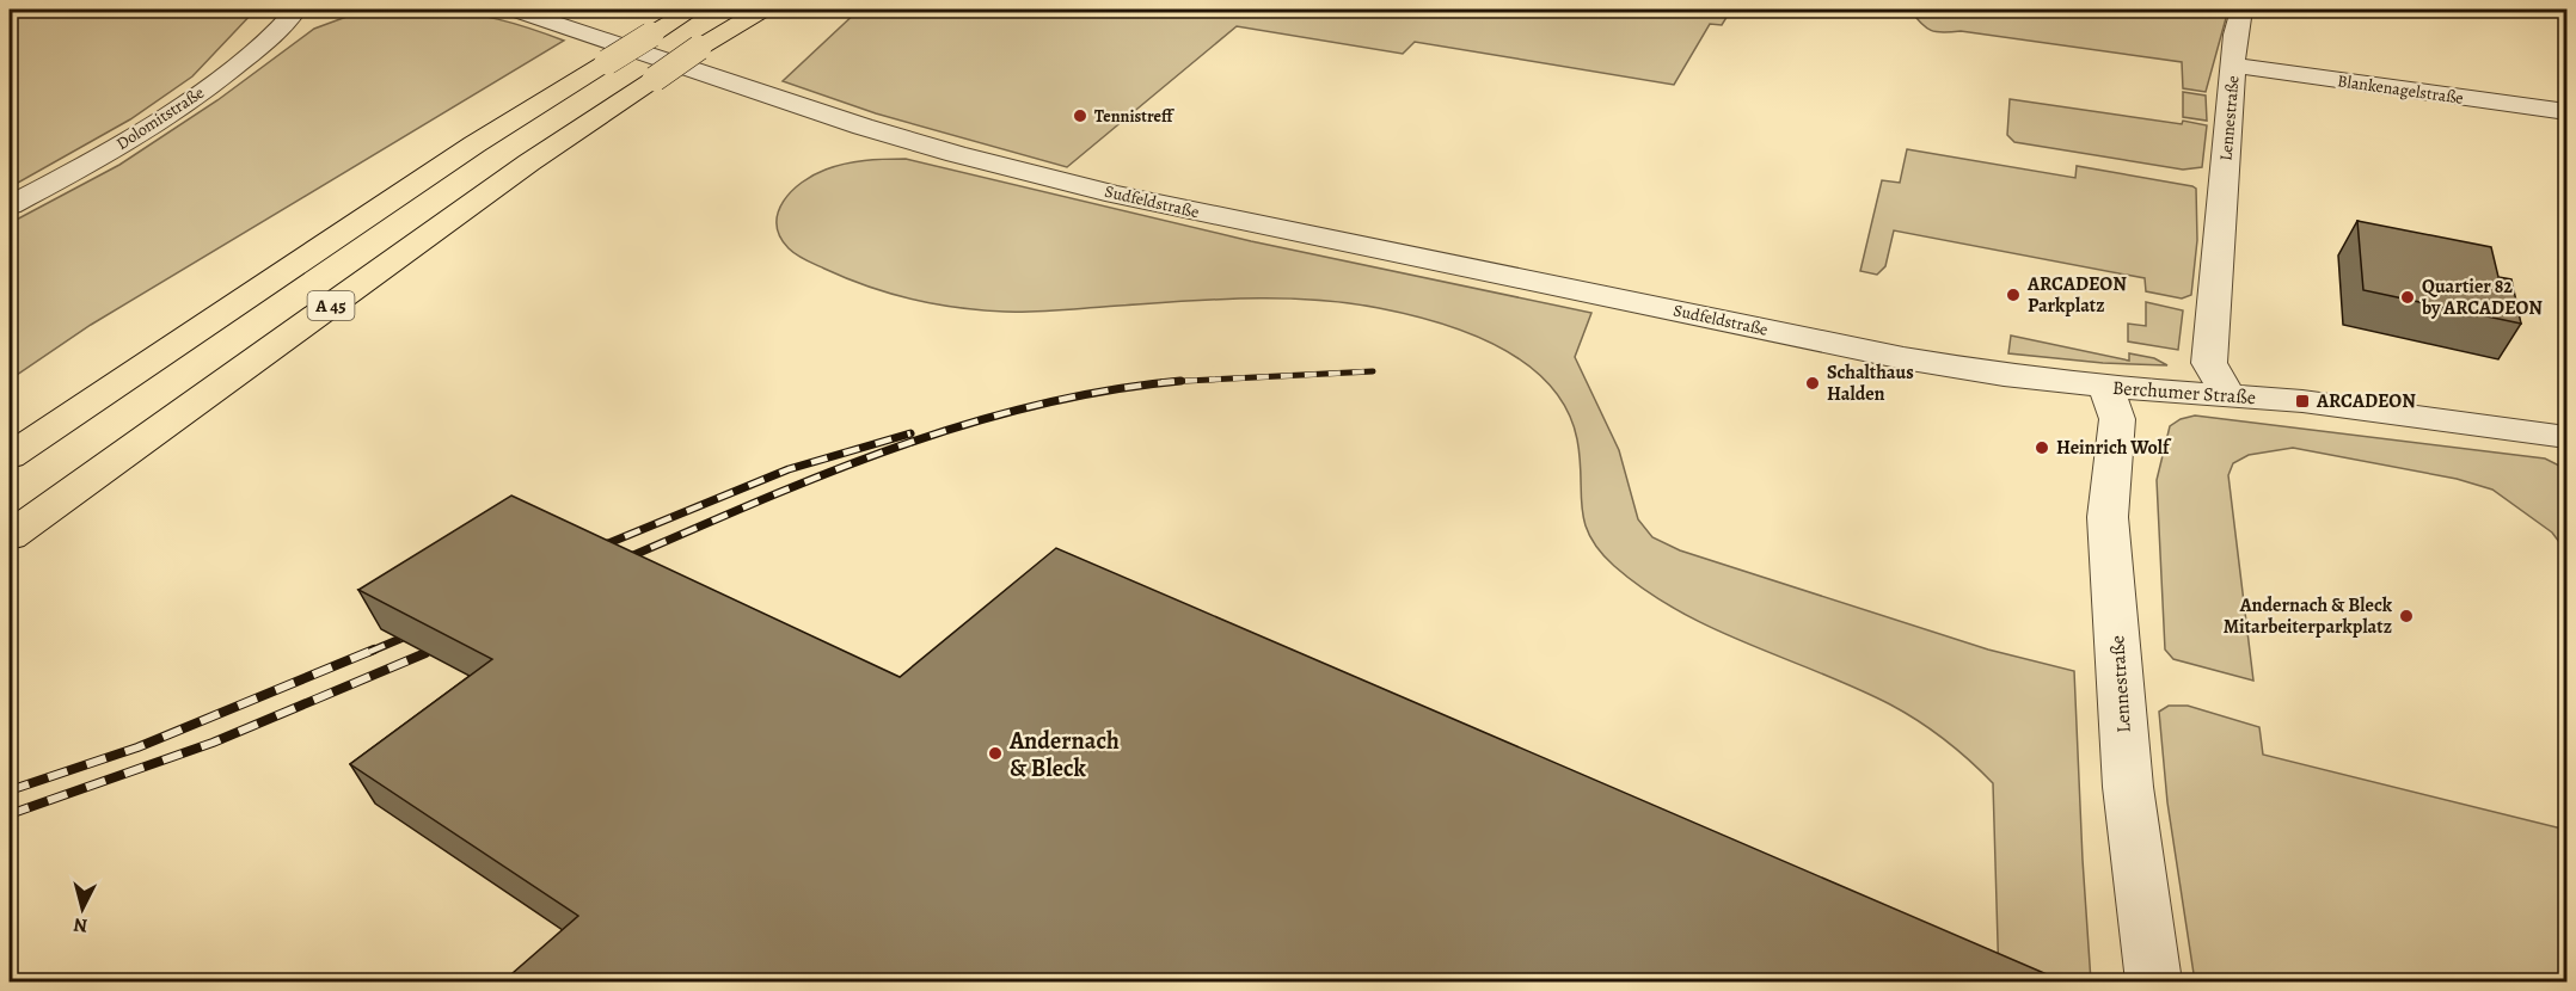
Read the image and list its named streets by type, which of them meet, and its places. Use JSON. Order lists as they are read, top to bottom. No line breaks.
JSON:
{"streets":{"highway":["A 45"],"street":["Blankenagelstraße","Dolomitstraße","Lennestraße","Sudfeldstraße","Berchumer Straße"]},"crossings":[["Blankenagelstraße","Lennestraße"],["Lennestraße","Berchumer Straße"],["Sudfeldstraße","Berchumer Straße"]],"places":{"other":["Tennistreff","ARCADEON Parkplatz","Quartier 82 by ARCADEON","Schalthaus Halden","Heinrich Wolf","Andernach & Bleck Mitarbeiterparkplatz","Andernach & Bleck"],"transit":["ARCADEON"]},"north":"bottom"}
